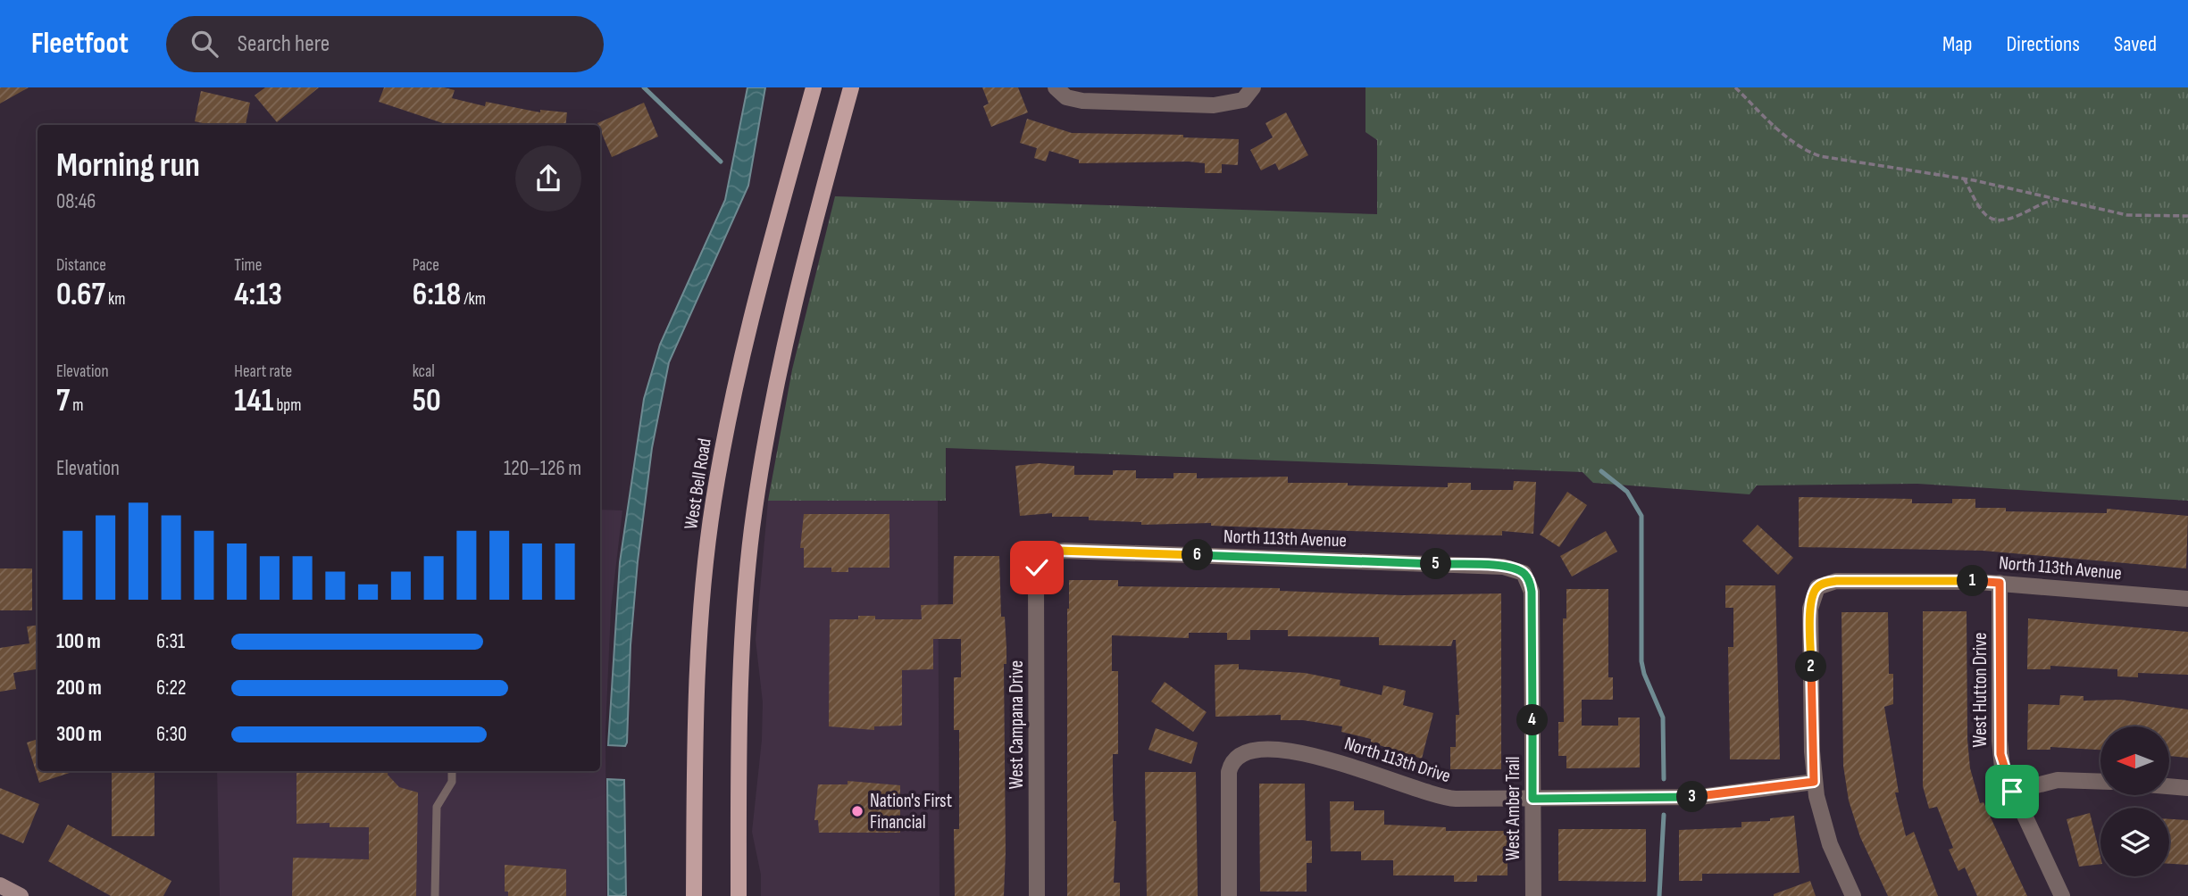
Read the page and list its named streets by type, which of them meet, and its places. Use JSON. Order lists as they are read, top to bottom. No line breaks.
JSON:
{"streets":{"main road":["West Bell Road"],"street":["North 113th Avenue","West Hutton Drive","West Campana Drive","North 113th Drive","West Amber Trail"]},"crossings":[["North 113th Avenue","West Hutton Drive"],["North 113th Avenue","West Campana Drive"],["North 113th Avenue","North 113th Drive"],["North 113th Avenue","West Amber Trail"],["North 113th Drive","West Amber Trail"]],"places":["Nation's First Financial"],"north":"left","page":{"header":"Fleetfoot","search":"Search here","nav":["Map","Directions","Saved"],"heading":["Morning run","08:46"],"stats":[["Distance","0.67 km"],["Time","4:13"],["Pace","6:18 /km"],["Elevation","7 m"],["Heart rate","141 bpm"],["kcal","50"]],"chart":["Elevation","120–126 m"],"pins":["6","5","1","2","4","3"],"list":[{"name":"100 m","note":"6:31"},{"name":"200 m","note":"6:22"},{"name":"300 m","note":"6:30"}]}}
